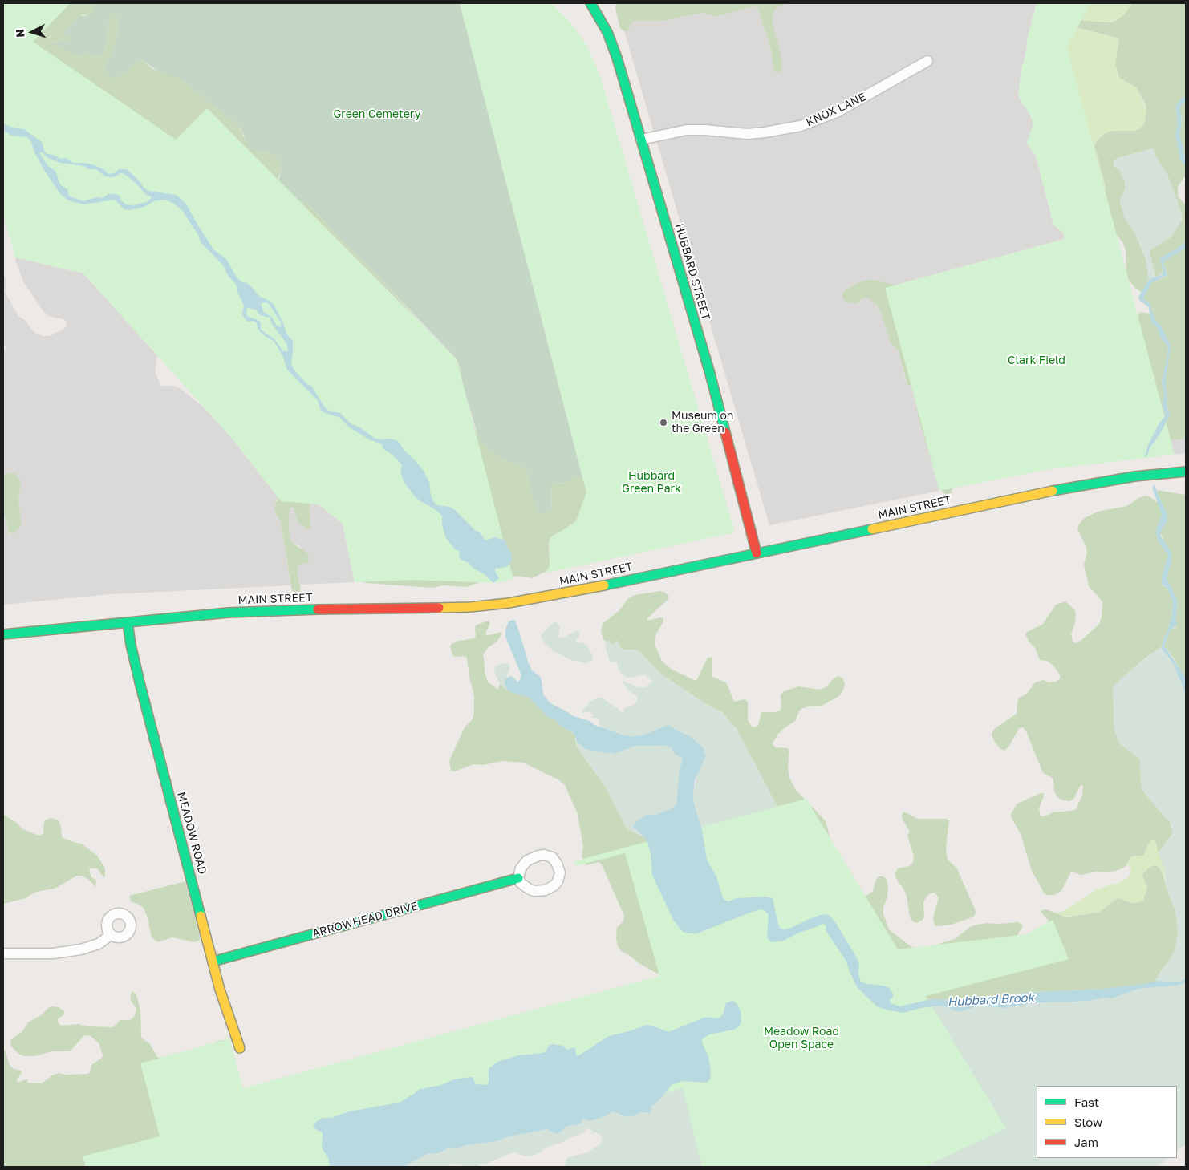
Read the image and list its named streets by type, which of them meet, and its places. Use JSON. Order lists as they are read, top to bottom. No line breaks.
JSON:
{"streets":{"street":["KNOX LANE","HUBBARD STREET","MAIN STREET","MEADOW ROAD","ARROWHEAD DRIVE"]},"crossings":[["KNOX LANE","HUBBARD STREET"],["HUBBARD STREET","MAIN STREET"],["MAIN STREET","MEADOW ROAD"],["MEADOW ROAD","ARROWHEAD DRIVE"]],"water":["Hubbard Brook"],"parks":["Green Cemetery","Clark Field","Hubbard Green Park","Meadow Road Open Space"],"places":["Museum on the Green"],"legend":["Fast","Slow","Jam"],"north":"left"}
